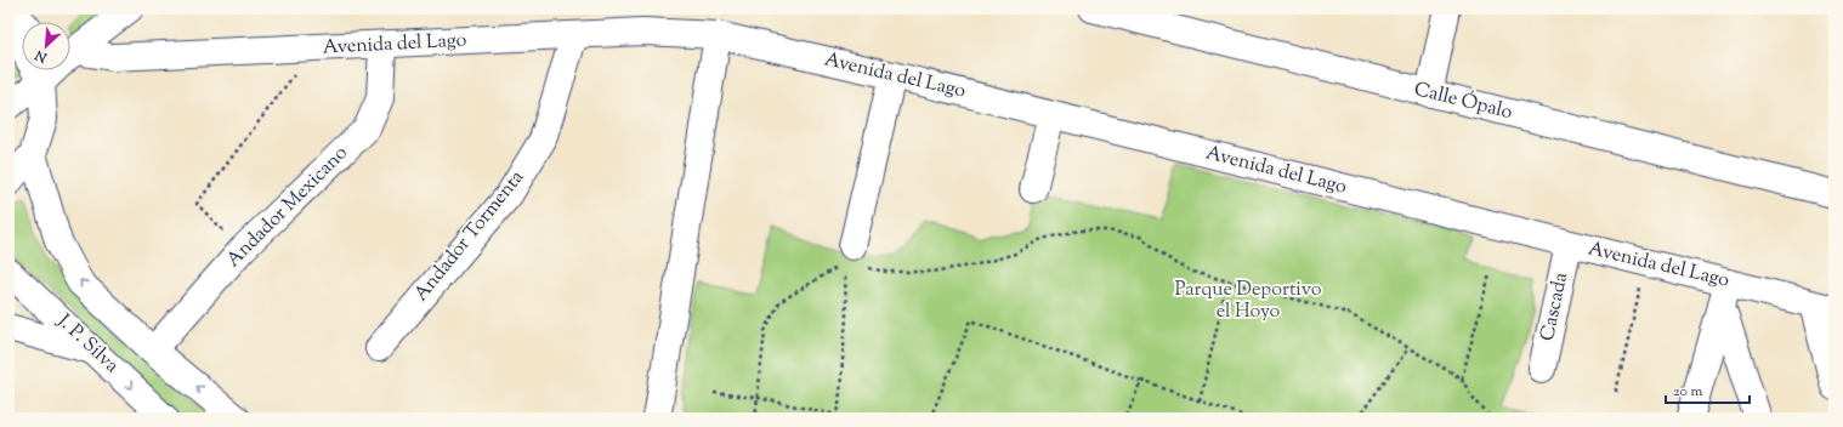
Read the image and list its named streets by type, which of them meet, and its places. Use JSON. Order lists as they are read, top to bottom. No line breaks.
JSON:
{"streets":{"street":["Avenida del Lago","Calle Ópalo","Andador Mexicano","Andador Tormenta","Cascada","J. P. Silva"]},"crossings":[["Avenida del Lago","Andador Mexicano"],["Avenida del Lago","Andador Tormenta"],["Avenida del Lago","Cascada"]],"parks":["Parque Deportivo el Hoyo"],"scale_bar":"20 m","north":"bottom left"}
